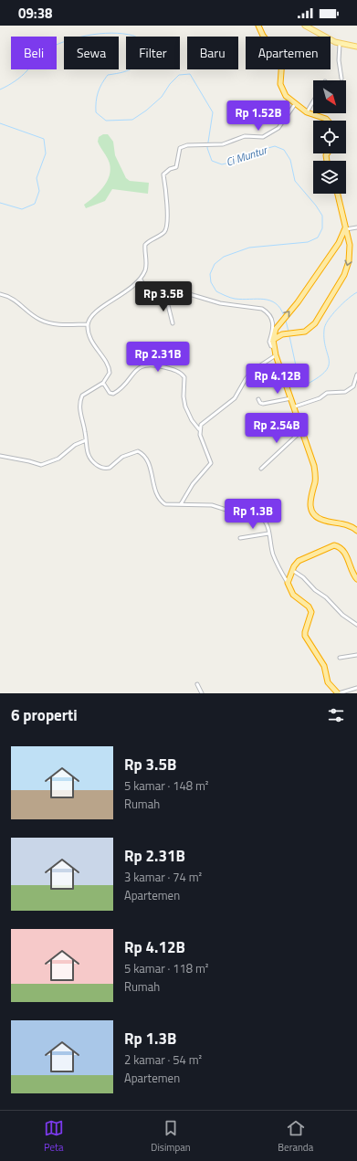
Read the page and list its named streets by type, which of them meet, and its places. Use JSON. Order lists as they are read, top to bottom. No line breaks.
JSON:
{"water":["Ci Muntur"],"north":"bottom right","page":{"status":"09:38","chip":["Beli","Sewa","Filter","Baru","Apartemen"],"price":["Rp 1.52B","Rp 3.5B","Rp 2.31B","Rp 4.12B","Rp 2.54B","Rp 1.3B"],"heading":"6 properti","list":[{"name":"Rp 3.5B","note":"5 kamar · 148 m² · Rumah"},{"name":"Rp 2.31B","note":"3 kamar · 74 m² · Apartemen"},{"name":"Rp 4.12B","note":"5 kamar · 118 m² · Rumah"},{"name":"Rp 1.3B","note":"2 kamar · 54 m² · Apartemen"}],"tabs":["Peta","Disimpan","Beranda"]}}
